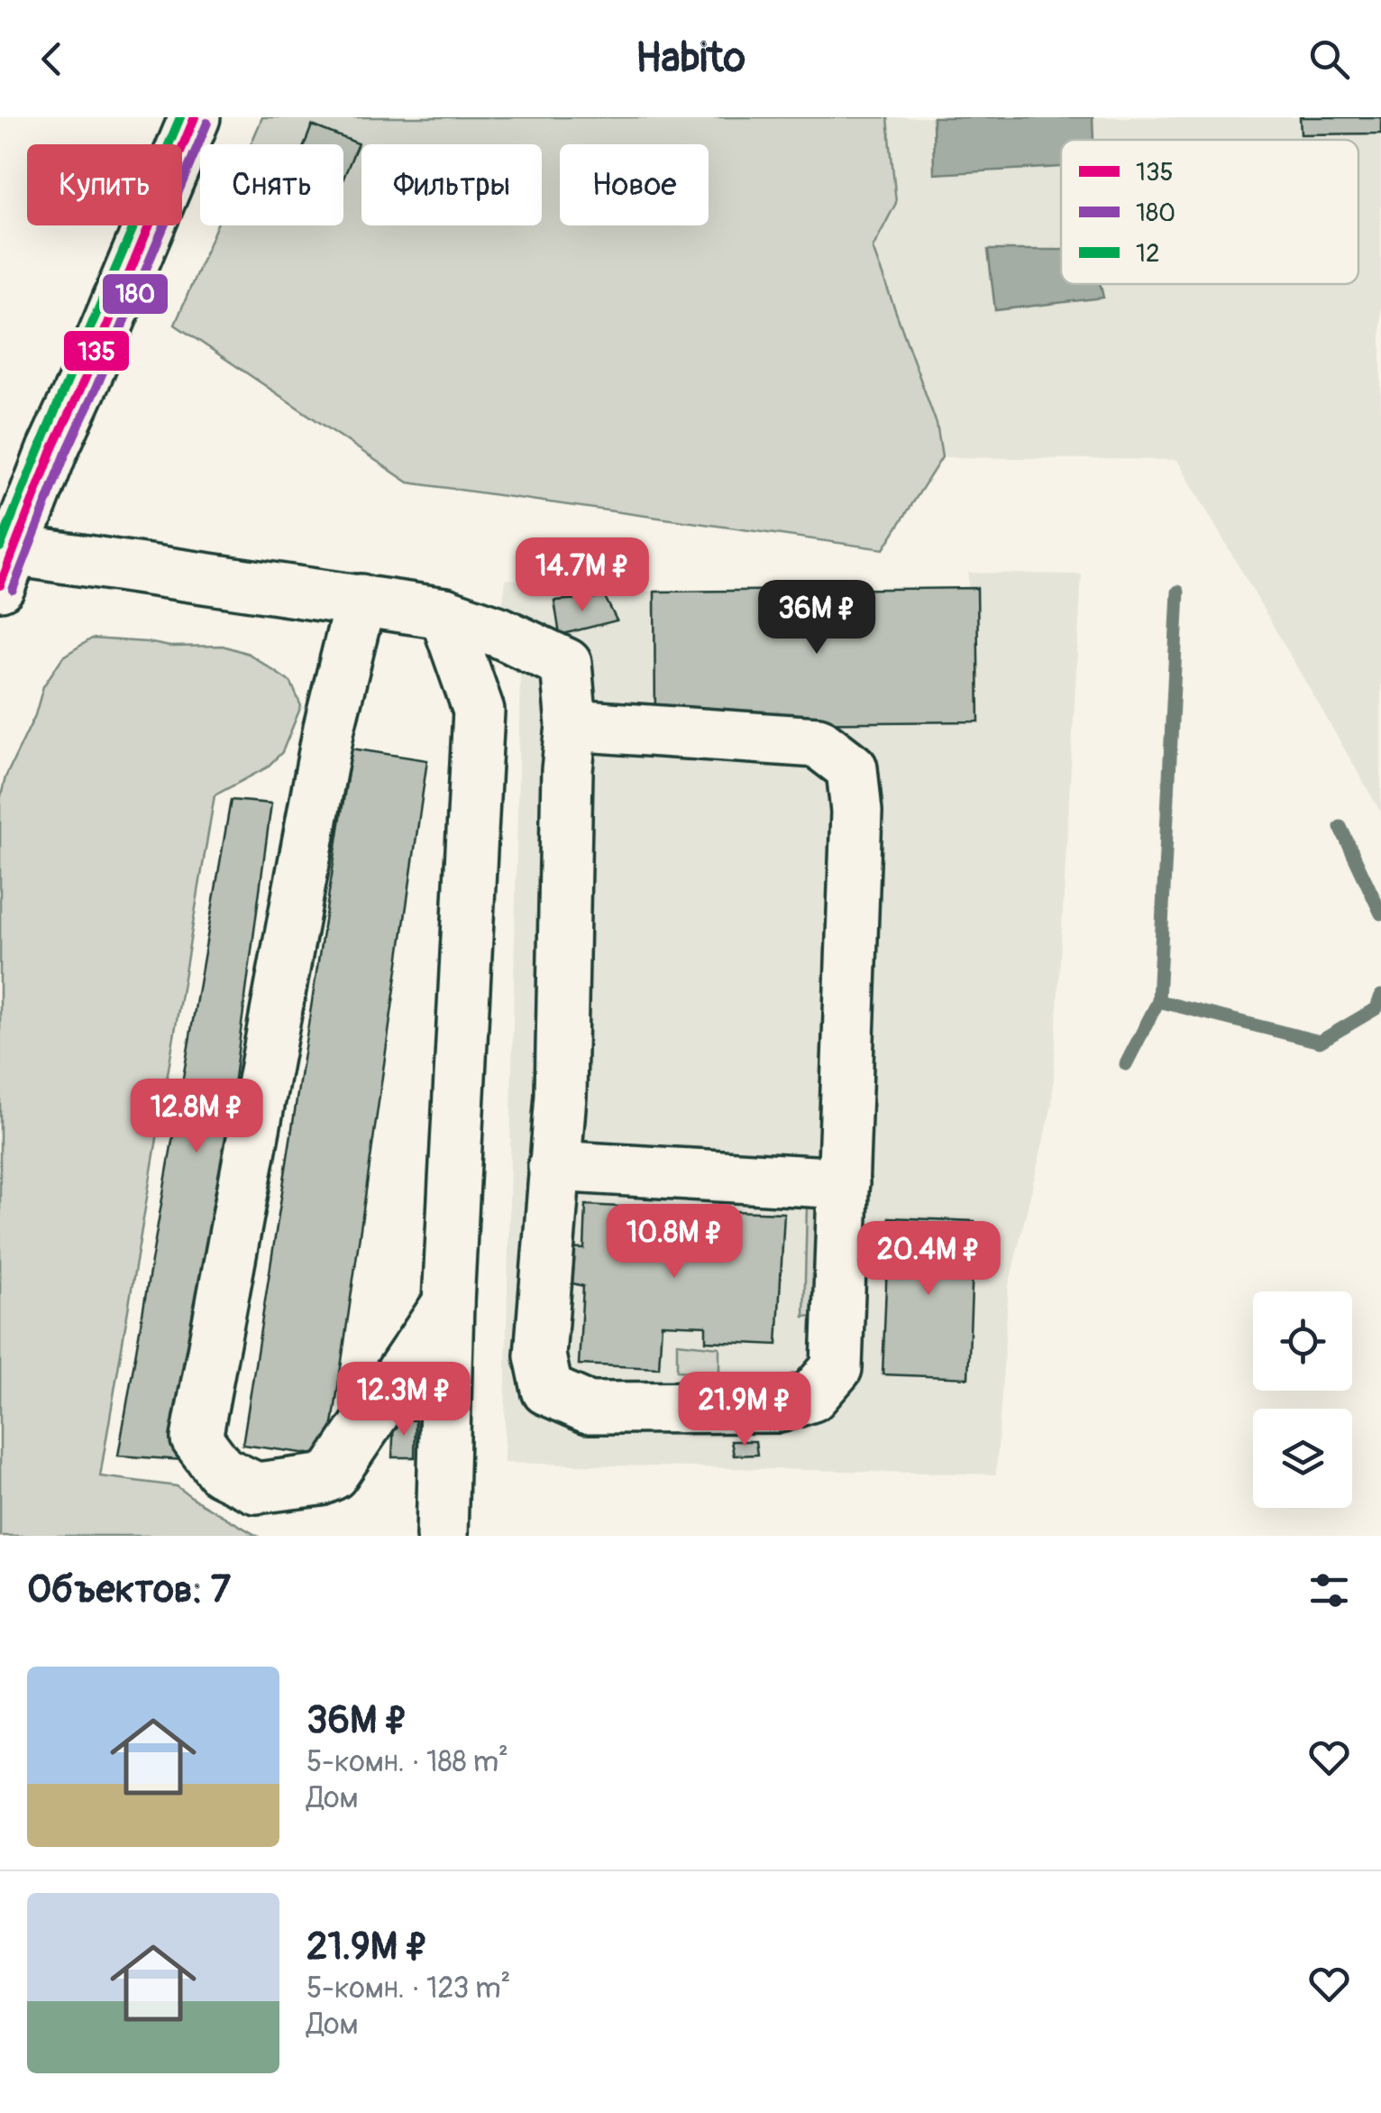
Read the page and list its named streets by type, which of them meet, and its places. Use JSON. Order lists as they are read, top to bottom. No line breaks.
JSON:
{"lines":["transit line 135","transit line 12","transit line 180"],"legend":["135","180","12"],"page":{"header":"Habito","chip":["Купить","Снять","Фильтры","Новое"],"price":["14.7M ₽","36M ₽","12.8M ₽","10.8M ₽","20.4M ₽","12.3M ₽","21.9M ₽"],"heading":"Объектов: 7","list":[{"name":"36M ₽","note":"5-комн. · 188 m² · Дом"},{"name":"21.9M ₽","note":"5-комн. · 123 m² · Дом"}]}}
